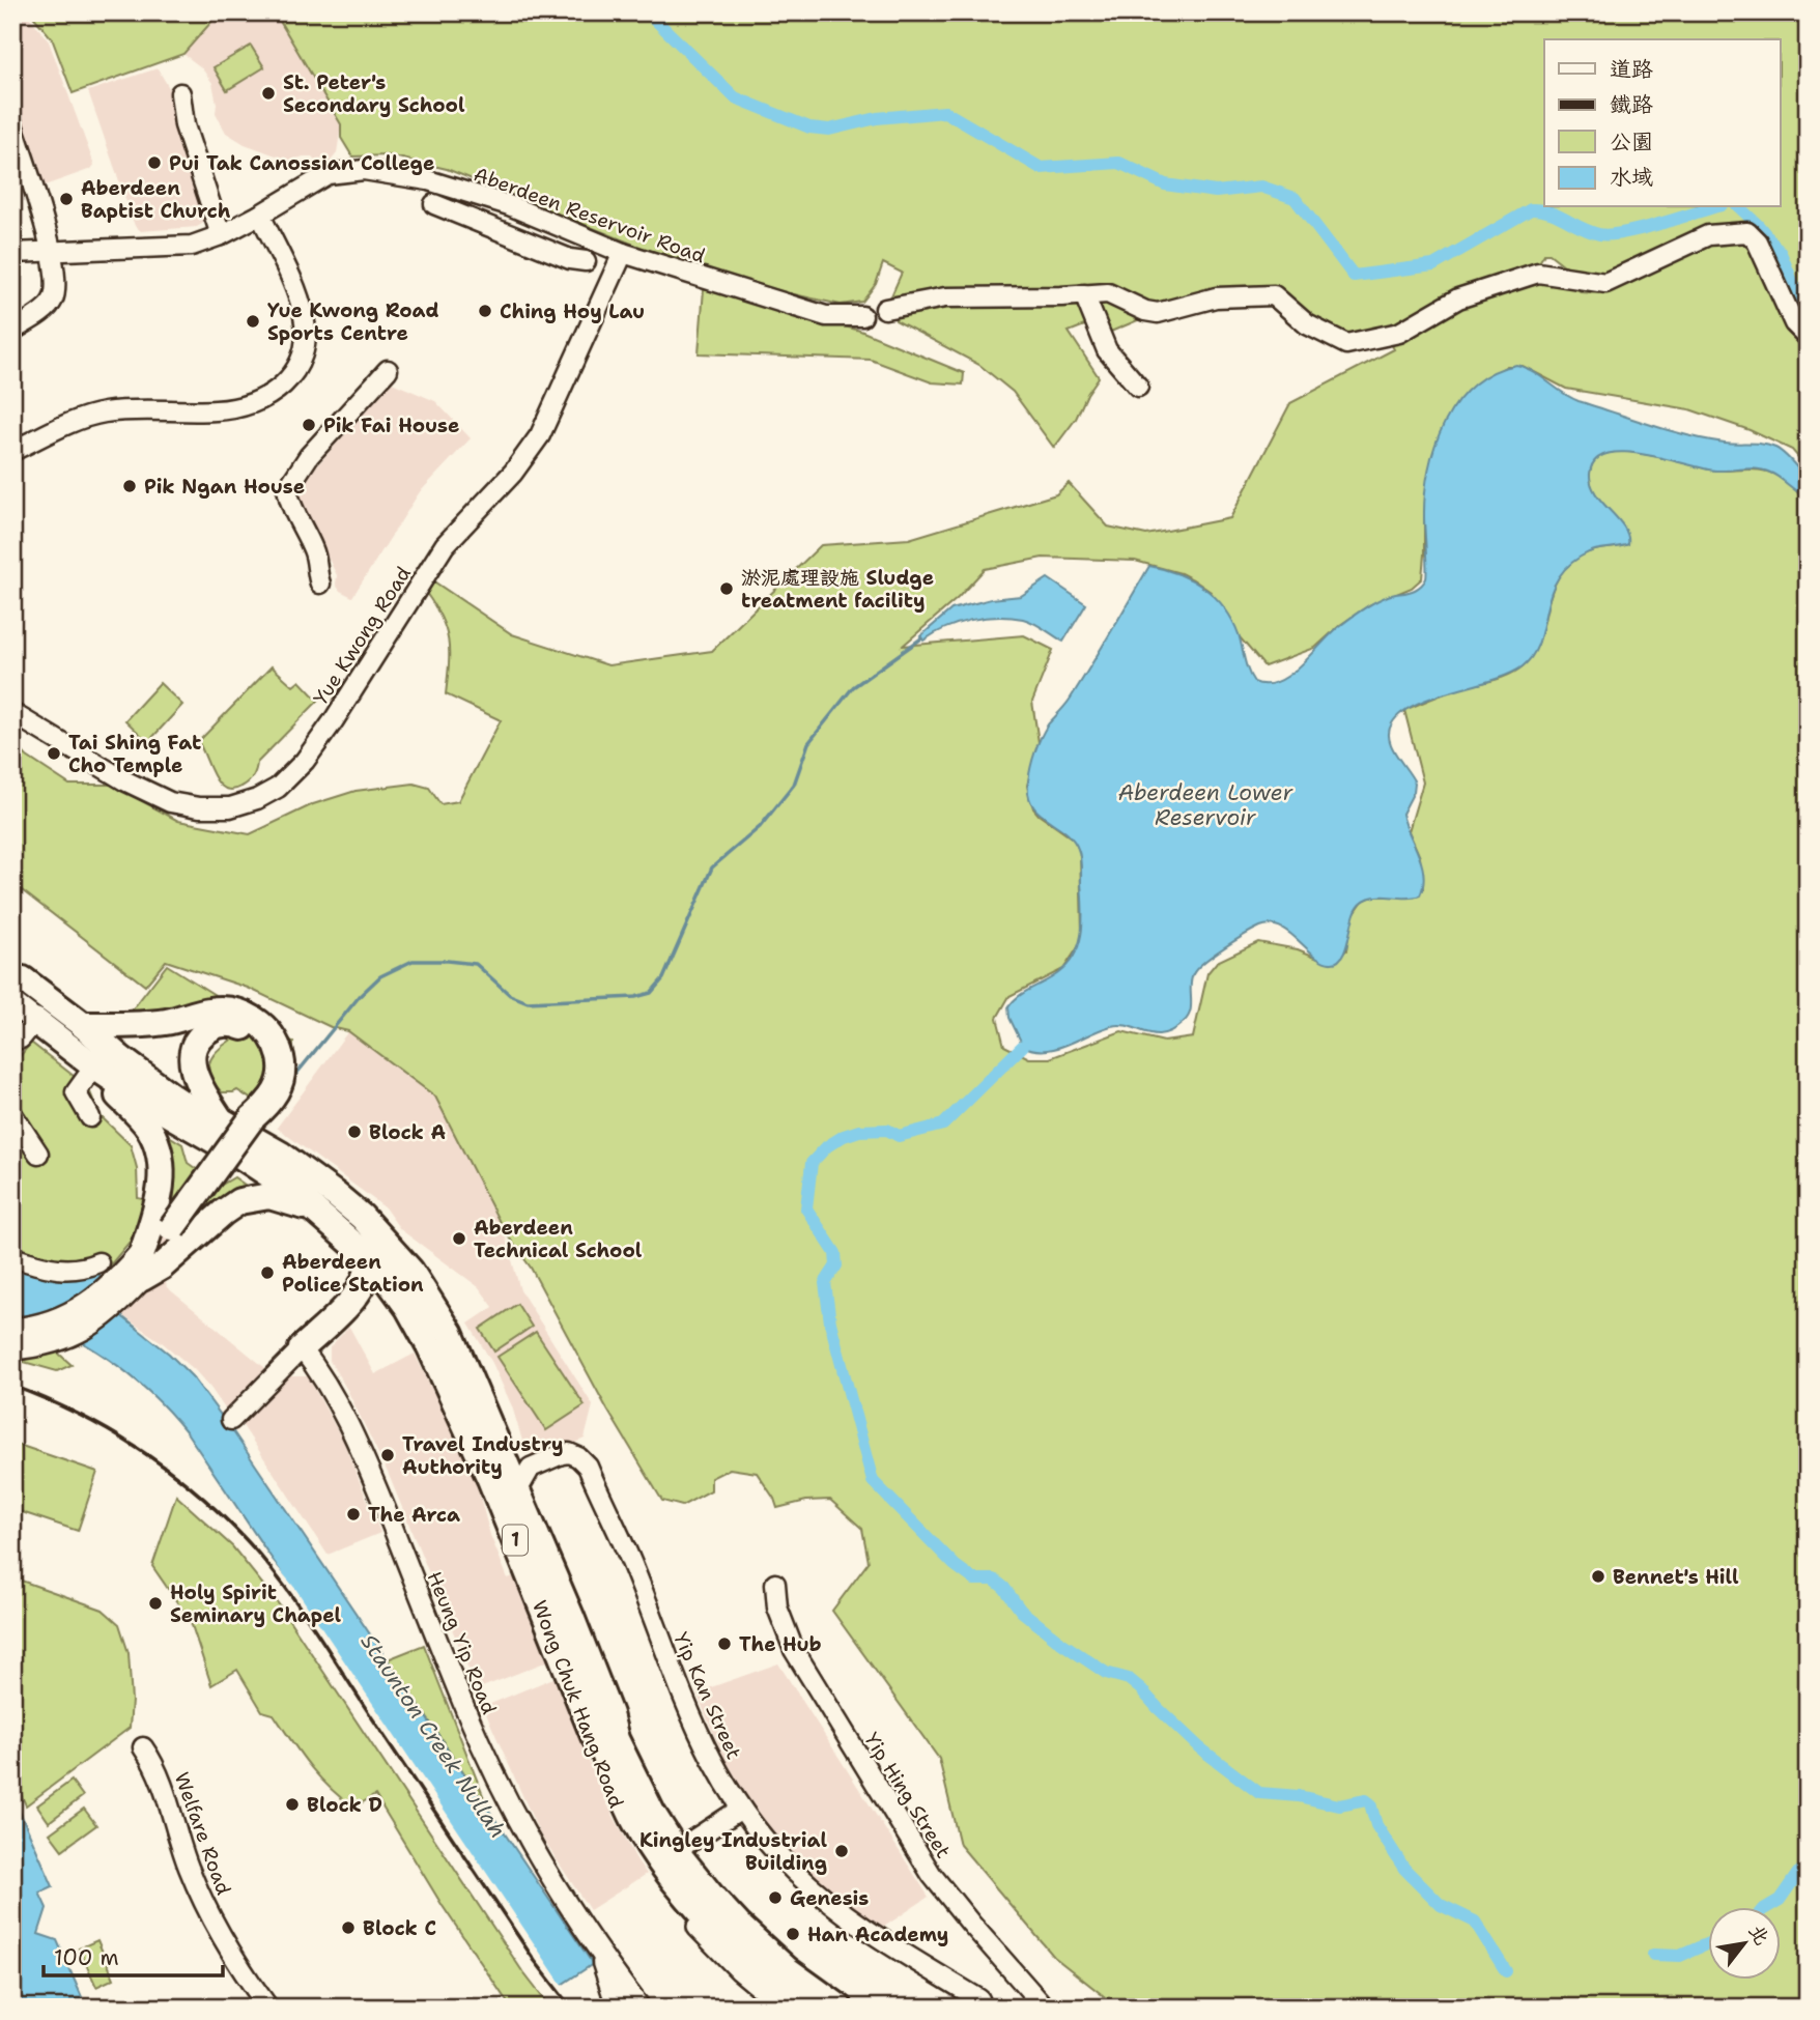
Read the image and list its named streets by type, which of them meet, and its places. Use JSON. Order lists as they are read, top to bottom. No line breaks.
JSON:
{"streets":{"highway":["1","Wong Chuk Hang Road"],"street":["Aberdeen Reservoir Road","Yue Kwong Road","Heung Yip Road","Yip Kan Street","Yip Hing Street","Welfare Road"]},"crossings":[["Aberdeen Reservoir Road","Yue Kwong Road"],["1","Wong Chuk Hang Road"],["Yip Kan Street","Wong Chuk Hang Road"]],"water":["Aberdeen Lower Reservoir","Staunton Creek Nullah"],"places":["St. Peter's Secondary School","Pui Tak Canossian College","Aberdeen Baptist Church","Ching Hoy Lau","Yue Kwong Road Sports Centre","Pik Fai House","Pik Ngan House","淤泥處理設施 Sludge treatment facility","Tai Shing Fat Cho Temple","Block A","Aberdeen Technical School","Aberdeen Police Station","Travel Industry Authority","The Arca","Bennet's Hill","Holy Spirit Seminary Chapel","The Hub","Block D","Kingley Industrial Building","Genesis","Block C","Han Academy"],"legend":["道路","鐵路","公園","水域"],"scale_bar":"100 m","north":"top right"}
